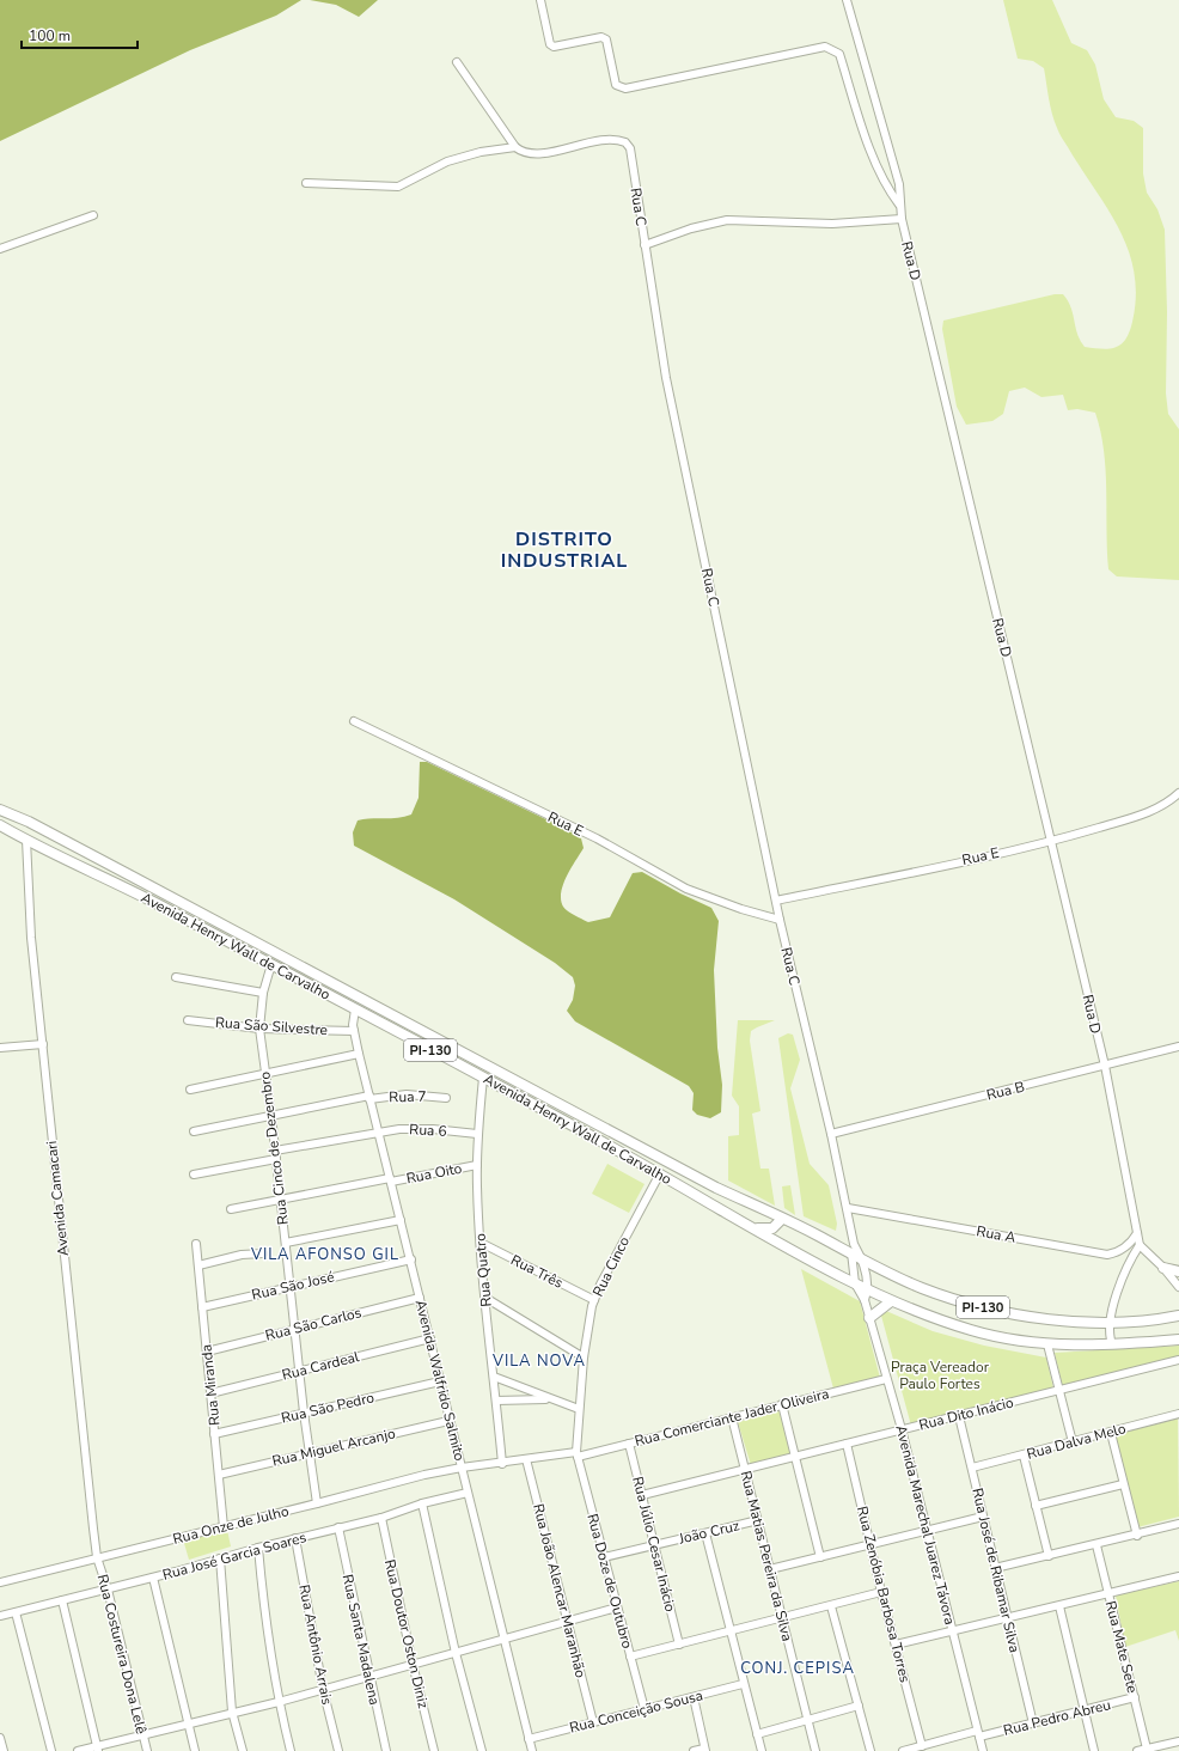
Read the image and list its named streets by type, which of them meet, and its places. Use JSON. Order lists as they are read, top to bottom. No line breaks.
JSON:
{"streets":{"main road":["Avenida Henry Wall de Carvalho","PI-130"],"street":["Rua C","Rua D","Rua E","Rua São Silvestre","Rua B","Rua 7","Rua 6","Rua Cinco de Dezembro","Rua Oito","Avenida Camacari","Rua A","Rua Cinco","Rua Quatro","Rua Três","Rua São José","Rua São Carlos","Rua Cardeal","Avenida Walfrido Salmito","Rua Miranda","Rua São Pedro","Rua Dito Inácio","Rua Comerciante Jader Oliveira","Rua Dalva Melo","Rua Miguel Arcanjo","Rua Onze de Julho","Avenida Marechal Juarez Távora","João Cruz","Rua Júlio Cesar Inácio","Rua José Garcia Soares","Rua Matias Pereira da Silva","Rua José de Ribamar Silva","Rua Doze de Outubro","Rua João Alencar Maranhão","Rua Zenóbia Barbosa Torres","Rua Doutor Oston Diniz","Rua Santa Madalena","Rua Antônio Arrais","Rua Mate Sete","Rua Costureira Dona Lelê","Rua Conceição Sousa","Rua Pedro Abreu"]},"crossings":[["Rua C","Rua E"],["Rua C","Avenida Henry Wall de Carvalho"],["Rua C","Rua B"],["Rua C","Rua A"],["Rua C","Avenida Marechal Juarez Távora"],["Rua D","Rua E"],["Rua D","Rua B"],["Rua D","Rua A"],["Avenida Henry Wall de Carvalho","Rua Cinco de Dezembro"],["Avenida Henry Wall de Carvalho","Avenida Camacari"],["Avenida Henry Wall de Carvalho","Rua Cinco"],["Avenida Henry Wall de Carvalho","Rua Quatro"],["Avenida Henry Wall de Carvalho","Avenida Walfrido Salmito"],["Avenida Henry Wall de Carvalho","Avenida Marechal Juarez Távora"],["Rua São Silvestre","Rua Cinco de Dezembro"],["Rua São Silvestre","Avenida Walfrido Salmito"],["Rua 7","Rua Cinco de Dezembro"],["Rua 7","Avenida Walfrido Salmito"],["Rua 6","Rua Cinco de Dezembro"],["Rua 6","Rua Quatro"],["Rua 6","Avenida Walfrido Salmito"],["Rua Cinco de Dezembro","Rua Oito"],["Rua Cinco de Dezembro","Rua São José"],["Rua Cinco de Dezembro","Rua São Carlos"],["Rua Cinco de Dezembro","Rua Cardeal"],["Rua Cinco de Dezembro","Rua São Pedro"],["Rua Cinco de Dezembro","Rua Miguel Arcanjo"],["Rua Cinco de Dezembro","Rua Onze de Julho"],["Rua Oito","Rua Quatro"],["Rua Oito","Avenida Walfrido Salmito"],["Avenida Camacari","Rua Onze de Julho"],["Avenida Camacari","Rua Costureira Dona Lelê"],["Rua Cinco","Rua Três"],["Rua Cinco","Rua Comerciante Jader Oliveira"],["Rua Cinco","Rua Doze de Outubro"],["Rua Quatro","Rua Três"],["Rua Quatro","Rua Comerciante Jader Oliveira"],["Rua São José","Avenida Walfrido Salmito"],["Rua São José","Rua Miranda"],["Rua São Carlos","Avenida Walfrido Salmito"],["Rua São Carlos","Rua Miranda"],["Rua Cardeal","Avenida Walfrido Salmito"],["Rua Cardeal","Rua Miranda"],["Avenida Walfrido Salmito","Rua São Pedro"],["Avenida Walfrido Salmito","Rua Comerciante Jader Oliveira"],["Avenida Walfrido Salmito","Rua Miguel Arcanjo"],["Avenida Walfrido Salmito","Rua Onze de Julho"],["Avenida Walfrido Salmito","Rua José Garcia Soares"],["Avenida Walfrido Salmito","Rua Conceição Sousa"],["Rua Miranda","Rua São Pedro"],["Rua Miranda","Rua Miguel Arcanjo"],["Rua Miranda","Rua Onze de Julho"],["Rua Dito Inácio","Avenida Marechal Juarez Távora"],["Rua Dito Inácio","Rua Júlio Cesar Inácio"],["Rua Dito Inácio","Rua Matias Pereira da Silva"],["Rua Dito Inácio","Rua José de Ribamar Silva"],["Rua Dito Inácio","Rua Zenóbia Barbosa Torres"],["Rua Comerciante Jader Oliveira","Rua Onze de Julho"],["Rua Comerciante Jader Oliveira","Avenida Marechal Juarez Távora"],["Rua Comerciante Jader Oliveira","Rua Júlio Cesar Inácio"],["Rua Comerciante Jader Oliveira","Rua Matias Pereira da Silva"],["Rua Comerciante Jader Oliveira","Rua Doze de Outubro"],["Rua Comerciante Jader Oliveira","Rua João Alencar Maranhão"],["Rua Dalva Melo","Rua José de Ribamar Silva"],["Rua Onze de Julho","Rua Costureira Dona Lelê"],["Avenida Marechal Juarez Távora","Rua Pedro Abreu"],["João Cruz","Rua Júlio Cesar Inácio"],["João Cruz","Rua Matias Pereira da Silva"],["João Cruz","Rua Doze de Outubro"],["Rua José Garcia Soares","Rua Doutor Oston Diniz"],["Rua José Garcia Soares","Rua Santa Madalena"],["Rua José Garcia Soares","Rua Antônio Arrais"],["Rua José Garcia Soares","Rua Costureira Dona Lelê"],["Rua José de Ribamar Silva","Rua Pedro Abreu"],["Rua Doze de Outubro","Rua Conceição Sousa"],["Rua João Alencar Maranhão","Rua Conceição Sousa"],["Rua Zenóbia Barbosa Torres","Rua Pedro Abreu"],["Rua Mate Sete","Rua Pedro Abreu"]],"districts":["DISTRITO INDUSTRIAL","VILA AFONSO GIL","VILA NOVA","CONJ. CEPISA"],"parks":["Praça Vereador Paulo Fortes"],"scale_bar":"100 m"}
